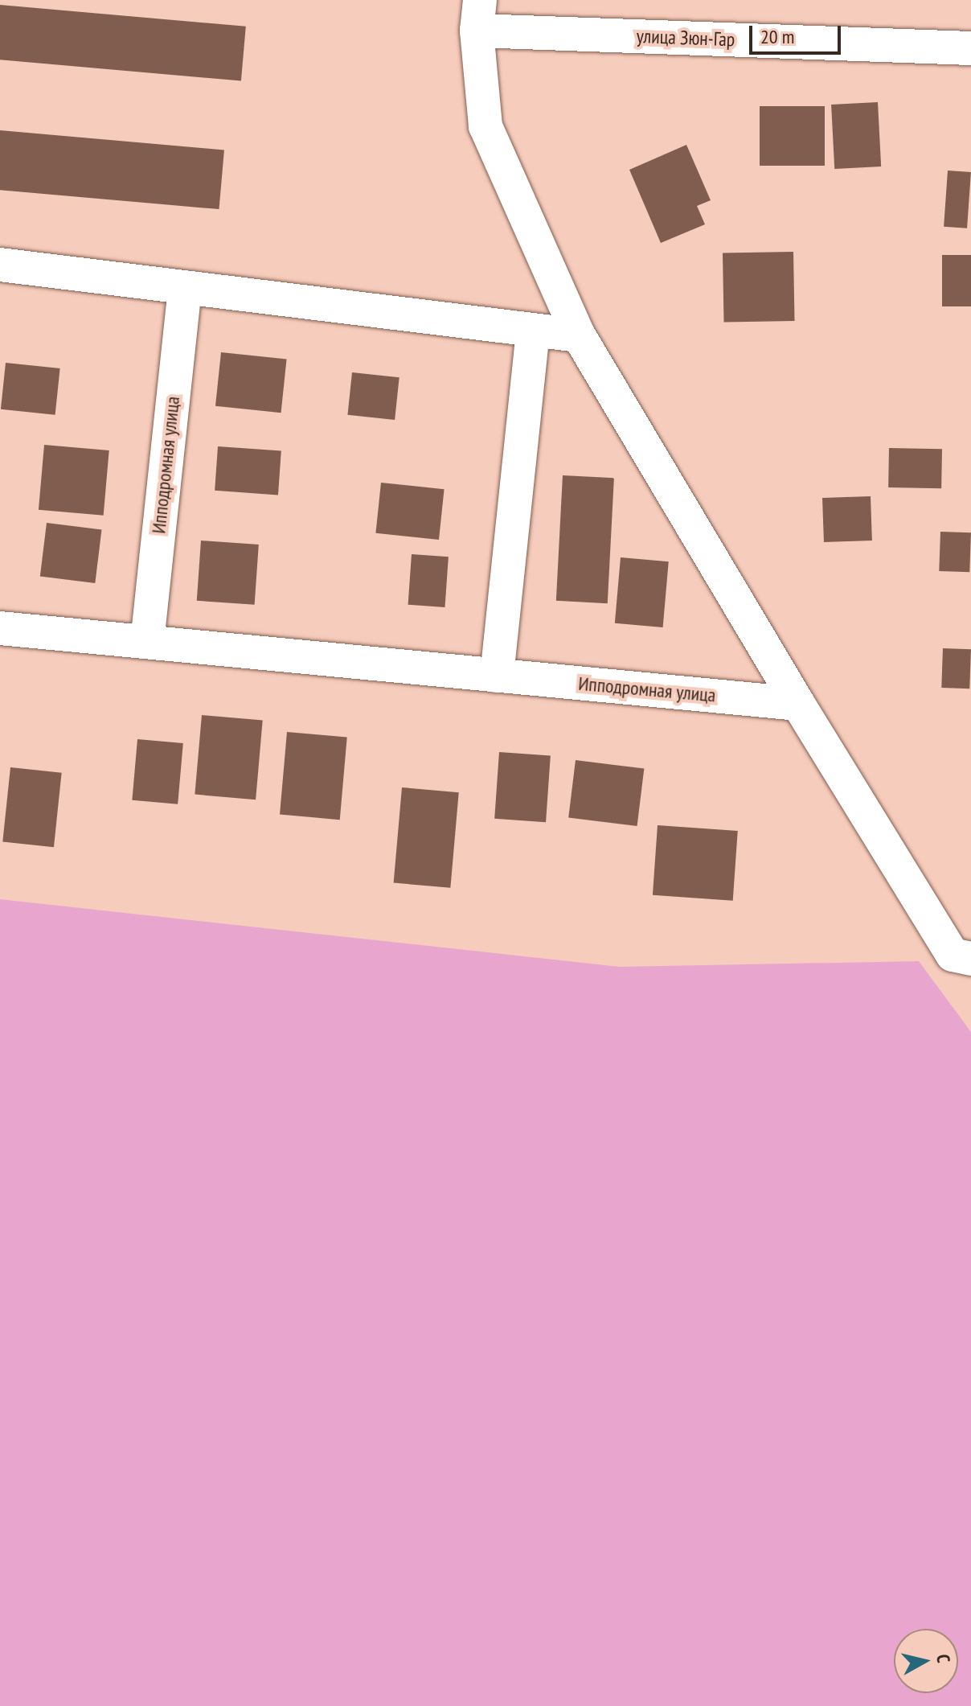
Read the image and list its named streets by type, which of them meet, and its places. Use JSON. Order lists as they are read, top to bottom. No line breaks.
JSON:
{"streets":{"street":["улица Зюн-Гар","Ипподромная улица"]},"scale_bar":"20 m","north":"right"}
